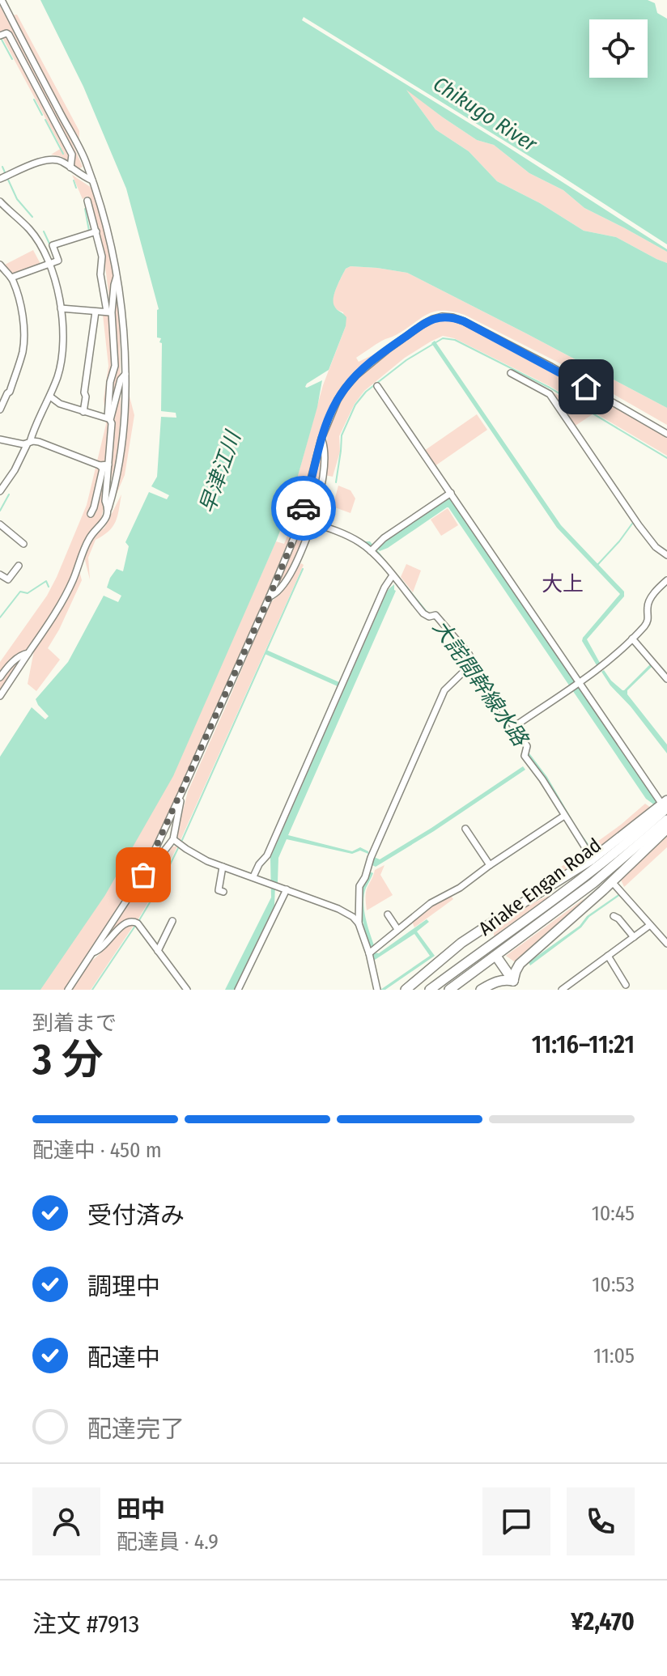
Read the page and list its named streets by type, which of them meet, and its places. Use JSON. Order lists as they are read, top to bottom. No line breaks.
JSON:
{"streets":{"highway":["Ariake Engan Road"]},"districts":["大上"],"water":["Chikugo River","早津江川","大詫間幹線水路"],"page":{"heading":["3 分","到着まで","11:16–11:21"],"panel":["田中","配達員 · 4.9","注文 #7913","¥2,470"],"bar":"配達中 · 450 m","list":[["受付済み","10:45"],["調理中","10:53"],["配達中","11:05"],"配達完了"]}}
